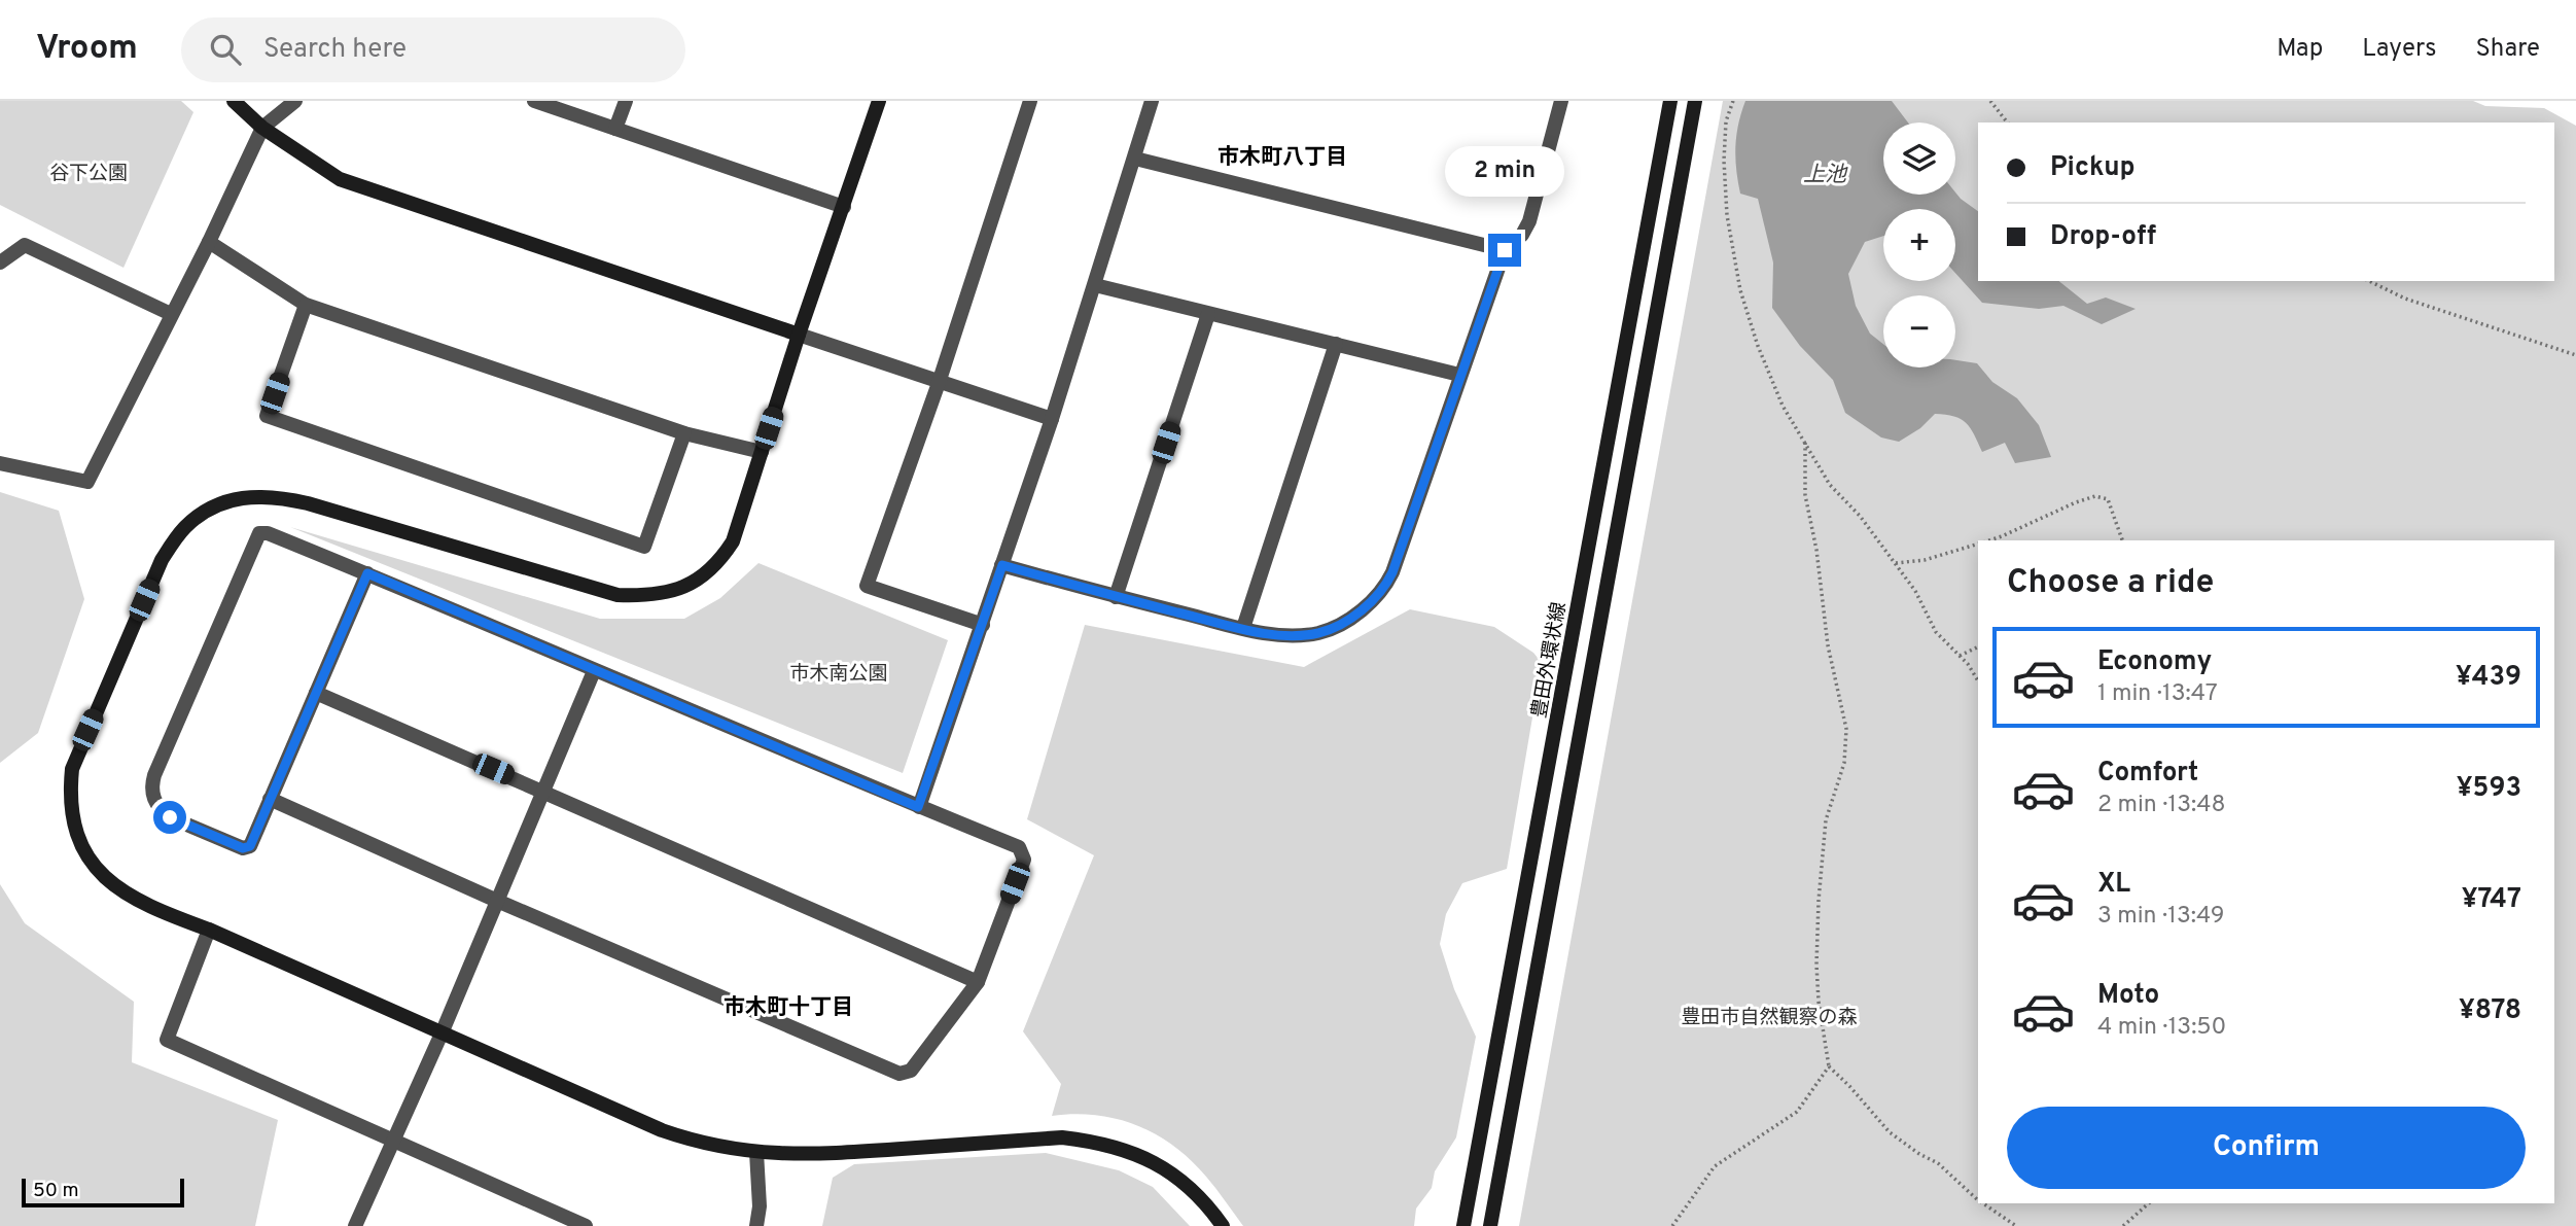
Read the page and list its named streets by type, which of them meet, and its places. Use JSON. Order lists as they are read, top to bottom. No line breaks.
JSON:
{"streets":{"street":["豊田外環状線"]},"districts":["市木町八丁目","市木町十丁目"],"water":["上池"],"parks":["谷下公園","市木南公園","豊田市自然観察の森"],"scale_bar":"50 m","page":{"header":"Vroom","search":"Search here","nav":["Map","Layers","Share"],"map_buttons":["+","−"],"banner":["Pickup","Drop-off"],"bubble":"2 min","heading":"Choose a ride","list":[{"name":"Economy","note":"1 min · 13:47","value":"¥439"},{"name":"Comfort","note":"2 min · 13:48","value":"¥593"},{"name":"XL","note":"3 min · 13:49","value":"¥747"},{"name":"Moto","note":"4 min · 13:50","value":"¥878"}],"buttons":"Confirm","scale":"50 m"}}
